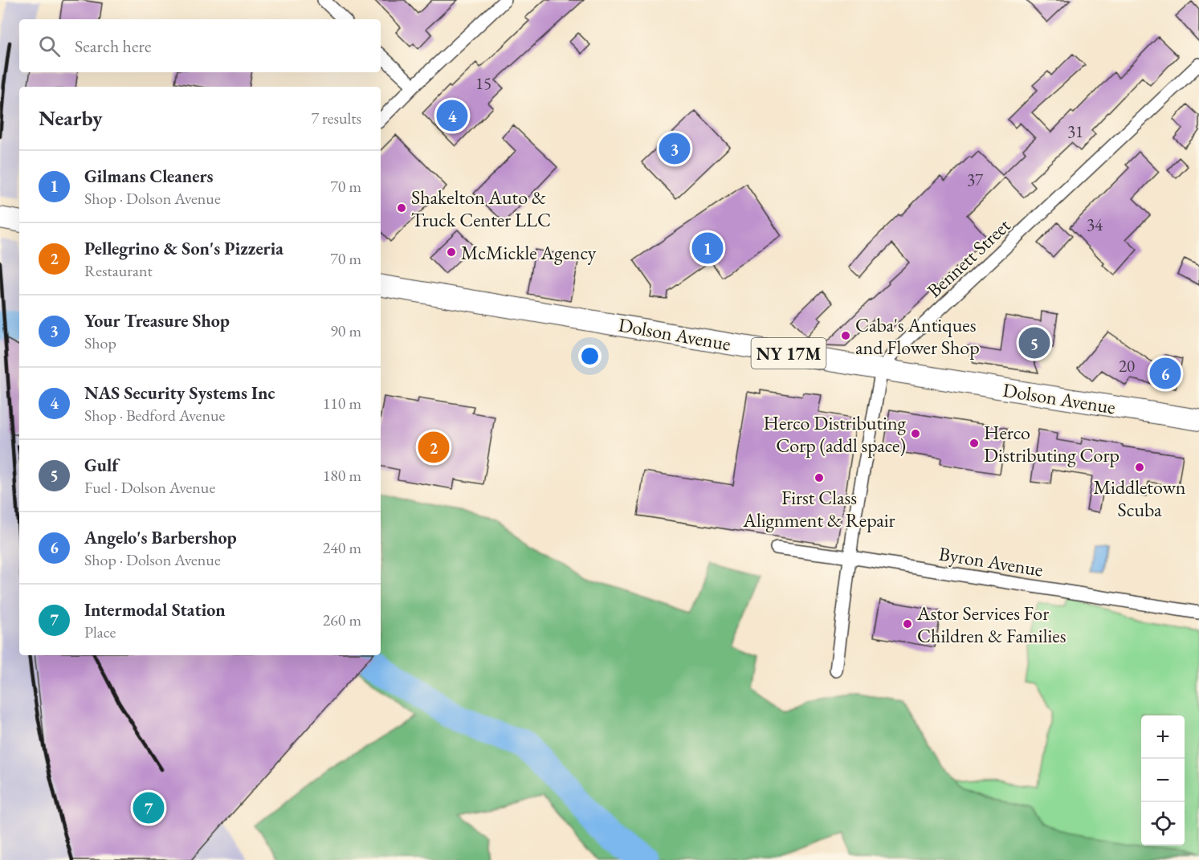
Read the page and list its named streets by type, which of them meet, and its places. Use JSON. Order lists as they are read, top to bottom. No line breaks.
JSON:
{"streets":{"main road":["Dolson Avenue","NY 17M"],"street":["Bennett Street","Byron Avenue"]},"crossings":[["Bennett Street","Dolson Avenue"],["Bennett Street","Byron Avenue"]],"places":["Shakelton Auto & Truck Center LLC","McMickle Agency","Caba's Antiques and Flower Shop","Herco Distributing Corp (addl space)","Herco Distributing Corp","Middletown Scuba","First Class Alignment & Repair","Astor Services For Children & Families"],"house_numbers":["15","31","37","34","20"],"page":{"search":"Search here","heading":["Nearby","7 results"],"pins":["4","3","1","5","6","2","7"],"list":[{"mark":"1","name":"Gilmans Cleaners","note":"Shop · Dolson Avenue","value":"70 m"},{"mark":"2","name":"Pellegrino & Son's Pizzeria","note":"Restaurant","value":"70 m"},{"mark":"3","name":"Your Treasure Shop","note":"Shop","value":"90 m"},{"mark":"4","name":"NAS Security Systems Inc","note":"Shop · Bedford Avenue","value":"110 m"},{"mark":"5","name":"Gulf","note":"Fuel · Dolson Avenue","value":"180 m"},{"mark":"6","name":"Angelo's Barbershop","note":"Shop · Dolson Avenue","value":"240 m"},{"mark":"7","name":"Intermodal Station","note":"Place","value":"260 m"}],"map_buttons":["+","−"]}}
